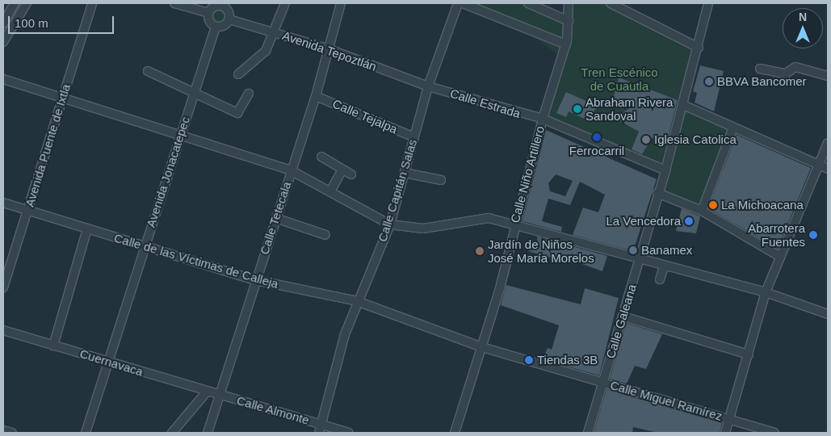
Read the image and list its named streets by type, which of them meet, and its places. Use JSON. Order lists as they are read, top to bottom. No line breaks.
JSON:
{"streets":{"street":["Avenida Tepoztlán","Calle Estrada","Calle Tejalpa","Avenida Puente de Ixtla","Avenida Jonacatepec","Calle Niño Artillero","Calle Capitán Salas","Calle Tetecala","Calle de las Víctimas de Calleja","Calle Galeana","Cuernavaca","Calle Miguel Ramírez","Calle Almonte"]},"crossings":[["Avenida Tepoztlán","Calle Estrada"],["Avenida Tepoztlán","Avenida Jonacatepec"],["Avenida Tepoztlán","Calle Capitán Salas"],["Avenida Tepoztlán","Calle Tetecala"],["Calle Estrada","Calle Niño Artillero"],["Calle Estrada","Calle Capitán Salas"],["Calle Estrada","Calle Galeana"],["Calle Tejalpa","Calle Capitán Salas"],["Calle Tejalpa","Calle Tetecala"],["Avenida Puente de Ixtla","Calle de las Víctimas de Calleja"],["Avenida Jonacatepec","Calle de las Víctimas de Calleja"],["Avenida Jonacatepec","Cuernavaca"],["Calle Niño Artillero","Calle de las Víctimas de Calleja"],["Calle Niño Artillero","Calle Miguel Ramírez"],["Calle Capitán Salas","Calle de las Víctimas de Calleja"],["Calle Capitán Salas","Calle Almonte"],["Calle Tetecala","Calle de las Víctimas de Calleja"],["Calle Tetecala","Cuernavaca"],["Calle Tetecala","Calle Almonte"],["Calle de las Víctimas de Calleja","Calle Miguel Ramírez"],["Calle Galeana","Calle Miguel Ramírez"],["Cuernavaca","Calle Almonte"]],"parks":["Tren Escénico de Cuautla"],"places":["BBVA Bancomer","Abraham Rivera Sandoval","Ferrocarril","Iglesia Catolica","La Michoacana","La Vencedora","Abarrotera Fuentes","Banamex","Jardín de Niños José María Morelos","Tiendas 3B"],"scale_bar":"100 m","north":"top"}
